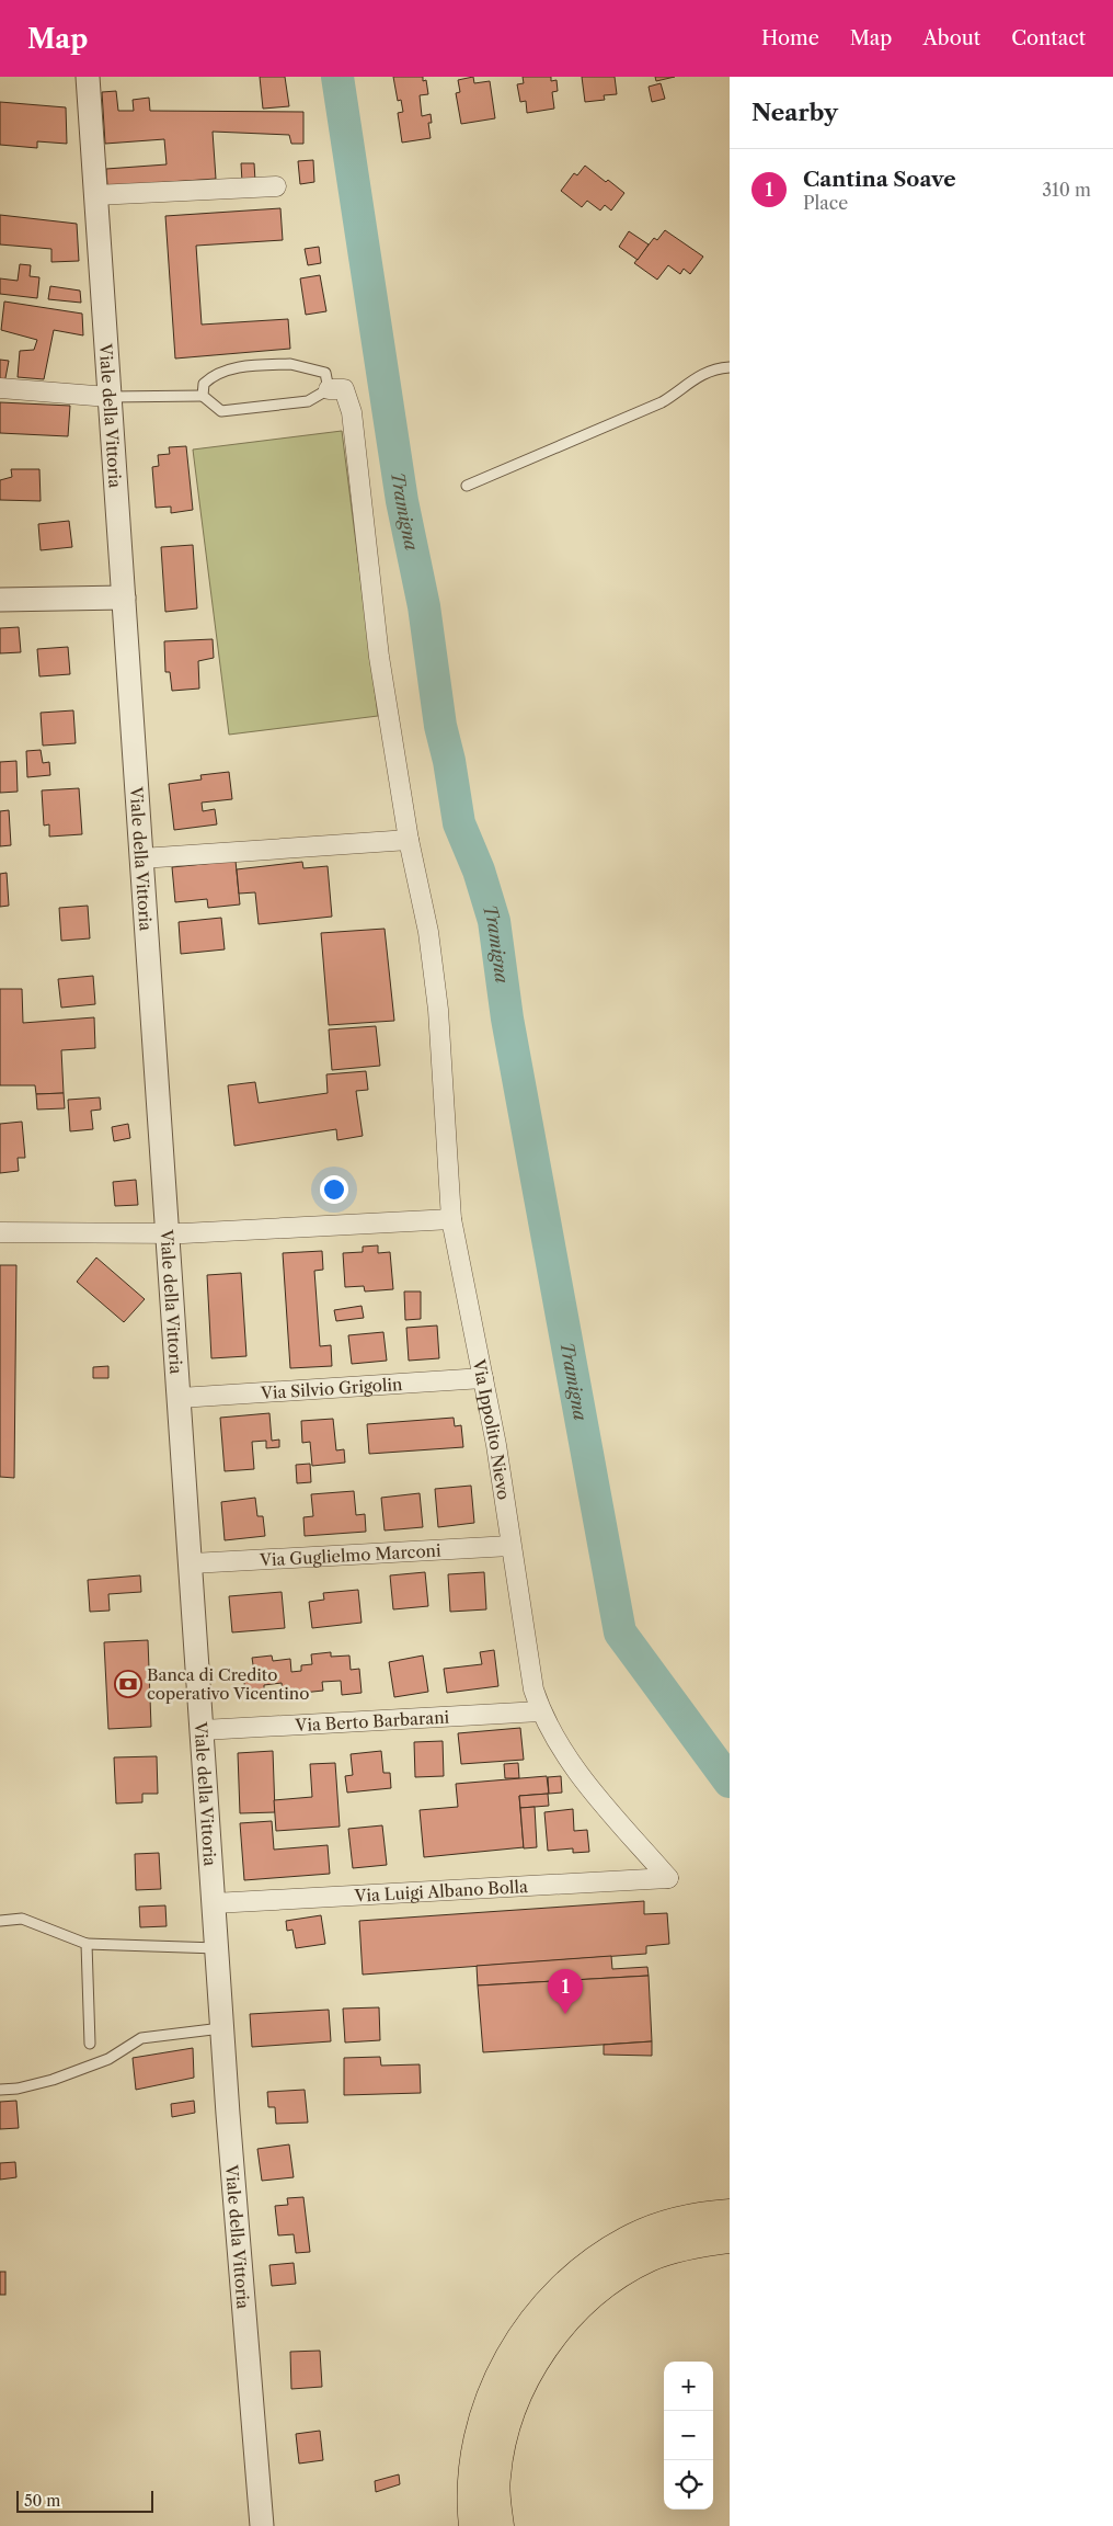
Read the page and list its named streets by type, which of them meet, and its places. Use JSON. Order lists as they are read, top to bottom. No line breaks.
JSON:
{"streets":{"street":["Viale della Vittoria","Via Silvio Grigolin","Via Ippolito Nievo","Via Guglielmo Marconi","Via Berto Barbarani","Via Luigi Albano Bolla"]},"crossings":[["Viale della Vittoria","Via Silvio Grigolin"],["Viale della Vittoria","Via Guglielmo Marconi"],["Viale della Vittoria","Via Berto Barbarani"],["Viale della Vittoria","Via Luigi Albano Bolla"],["Via Silvio Grigolin","Via Ippolito Nievo"],["Via Ippolito Nievo","Via Guglielmo Marconi"],["Via Ippolito Nievo","Via Berto Barbarani"],["Via Ippolito Nievo","Via Luigi Albano Bolla"]],"water":["Tramigna"],"places":{"bank":["Banca di Credito coperativo Vicentino"]},"scale_bar":"50 m","page":{"header":"Map","nav":["Home","Map","About","Contact"],"heading":"Nearby","list":[{"mark":"1","name":"Cantina Soave","note":"Place","value":"310 m"}],"pins":"1","map_buttons":["+","−"],"scale":"50 m"}}
